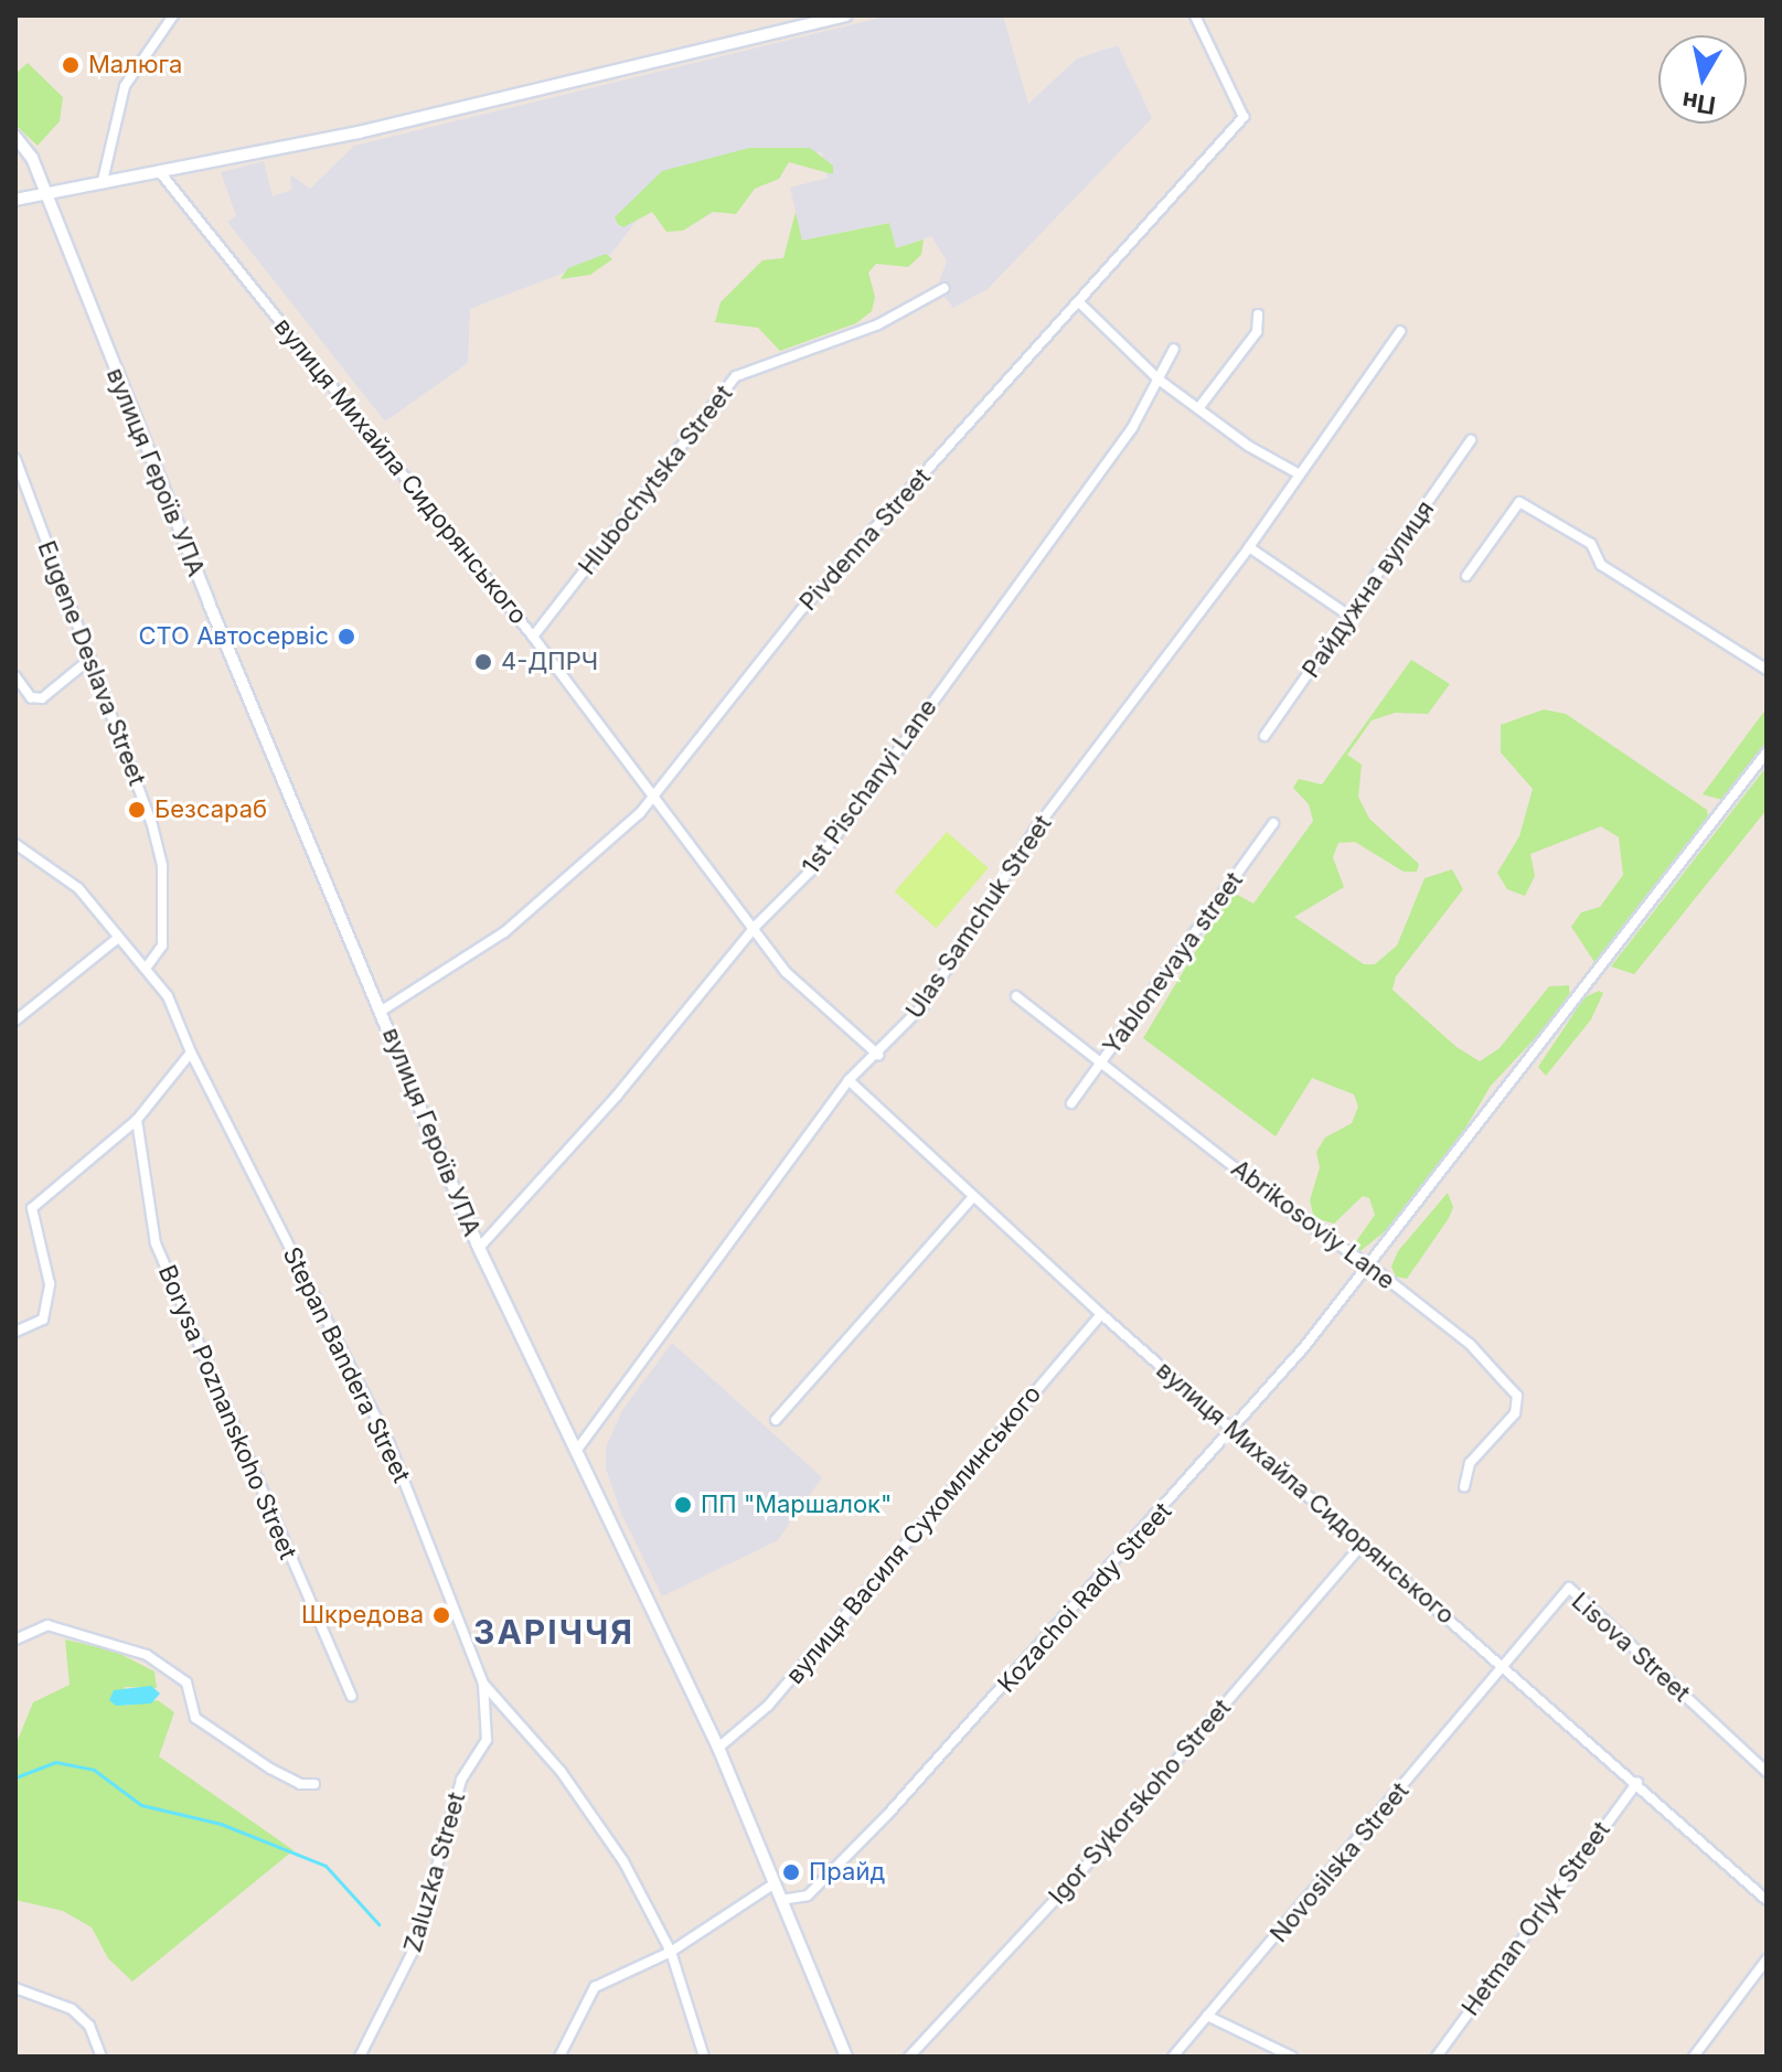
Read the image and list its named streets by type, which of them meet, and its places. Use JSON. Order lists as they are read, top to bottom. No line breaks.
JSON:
{"streets":{"street":["вулиця Михайла Сидорянського","вулиця Героїв УПА","Hlubochytska Street","Pivdenna Street","Райдужна вулиця","Eugene Deslava Street","1st Pischanyi Lane","Ulas Samchuk Street","Yablonevaya street","Abrikosoviy Lane","Stepan Bandera Street","Borysa Poznanskoho Street","вулиця Василя Сухомлинського","Kozachoi Rady Street","Lisova Street","Igor Sykorskoho Street","Novosilska Street","Zaluzka Street","Hetman Orlyk Street"]},"crossings":[["вулиця Михайла Сидорянського","Hlubochytska Street"],["вулиця Михайла Сидорянського","Pivdenna Street"],["вулиця Михайла Сидорянського","1st Pischanyi Lane"],["вулиця Михайла Сидорянського","Ulas Samchuk Street"],["вулиця Михайла Сидорянського","вулиця Василя Сухомлинського"],["вулиця Михайла Сидорянського","Kozachoi Rady Street"],["вулиця Михайла Сидорянського","Lisova Street"],["вулиця Михайла Сидорянського","Igor Sykorskoho Street"],["вулиця Михайла Сидорянського","Novosilska Street"],["вулиця Михайла Сидорянського","Hetman Orlyk Street"],["вулиця Героїв УПА","Pivdenna Street"],["вулиця Героїв УПА","1st Pischanyi Lane"],["вулиця Героїв УПА","Ulas Samchuk Street"],["вулиця Героїв УПА","вулиця Василя Сухомлинського"],["вулиця Героїв УПА","Kozachoi Rady Street"],["Eugene Deslava Street","Stepan Bandera Street"],["Yablonevaya street","Abrikosoviy Lane"],["Abrikosoviy Lane","Kozachoi Rady Street"],["Stepan Bandera Street","Zaluzka Street"],["Lisova Street","Novosilska Street"]],"districts":["ЗАРІЧЧЯ"],"places":["Малюга","СТО Автосервіс","4-ДПРЧ","Безсараб","ПП \"Маршалок\"","Шкредова","Прайд"],"north":"bottom"}
